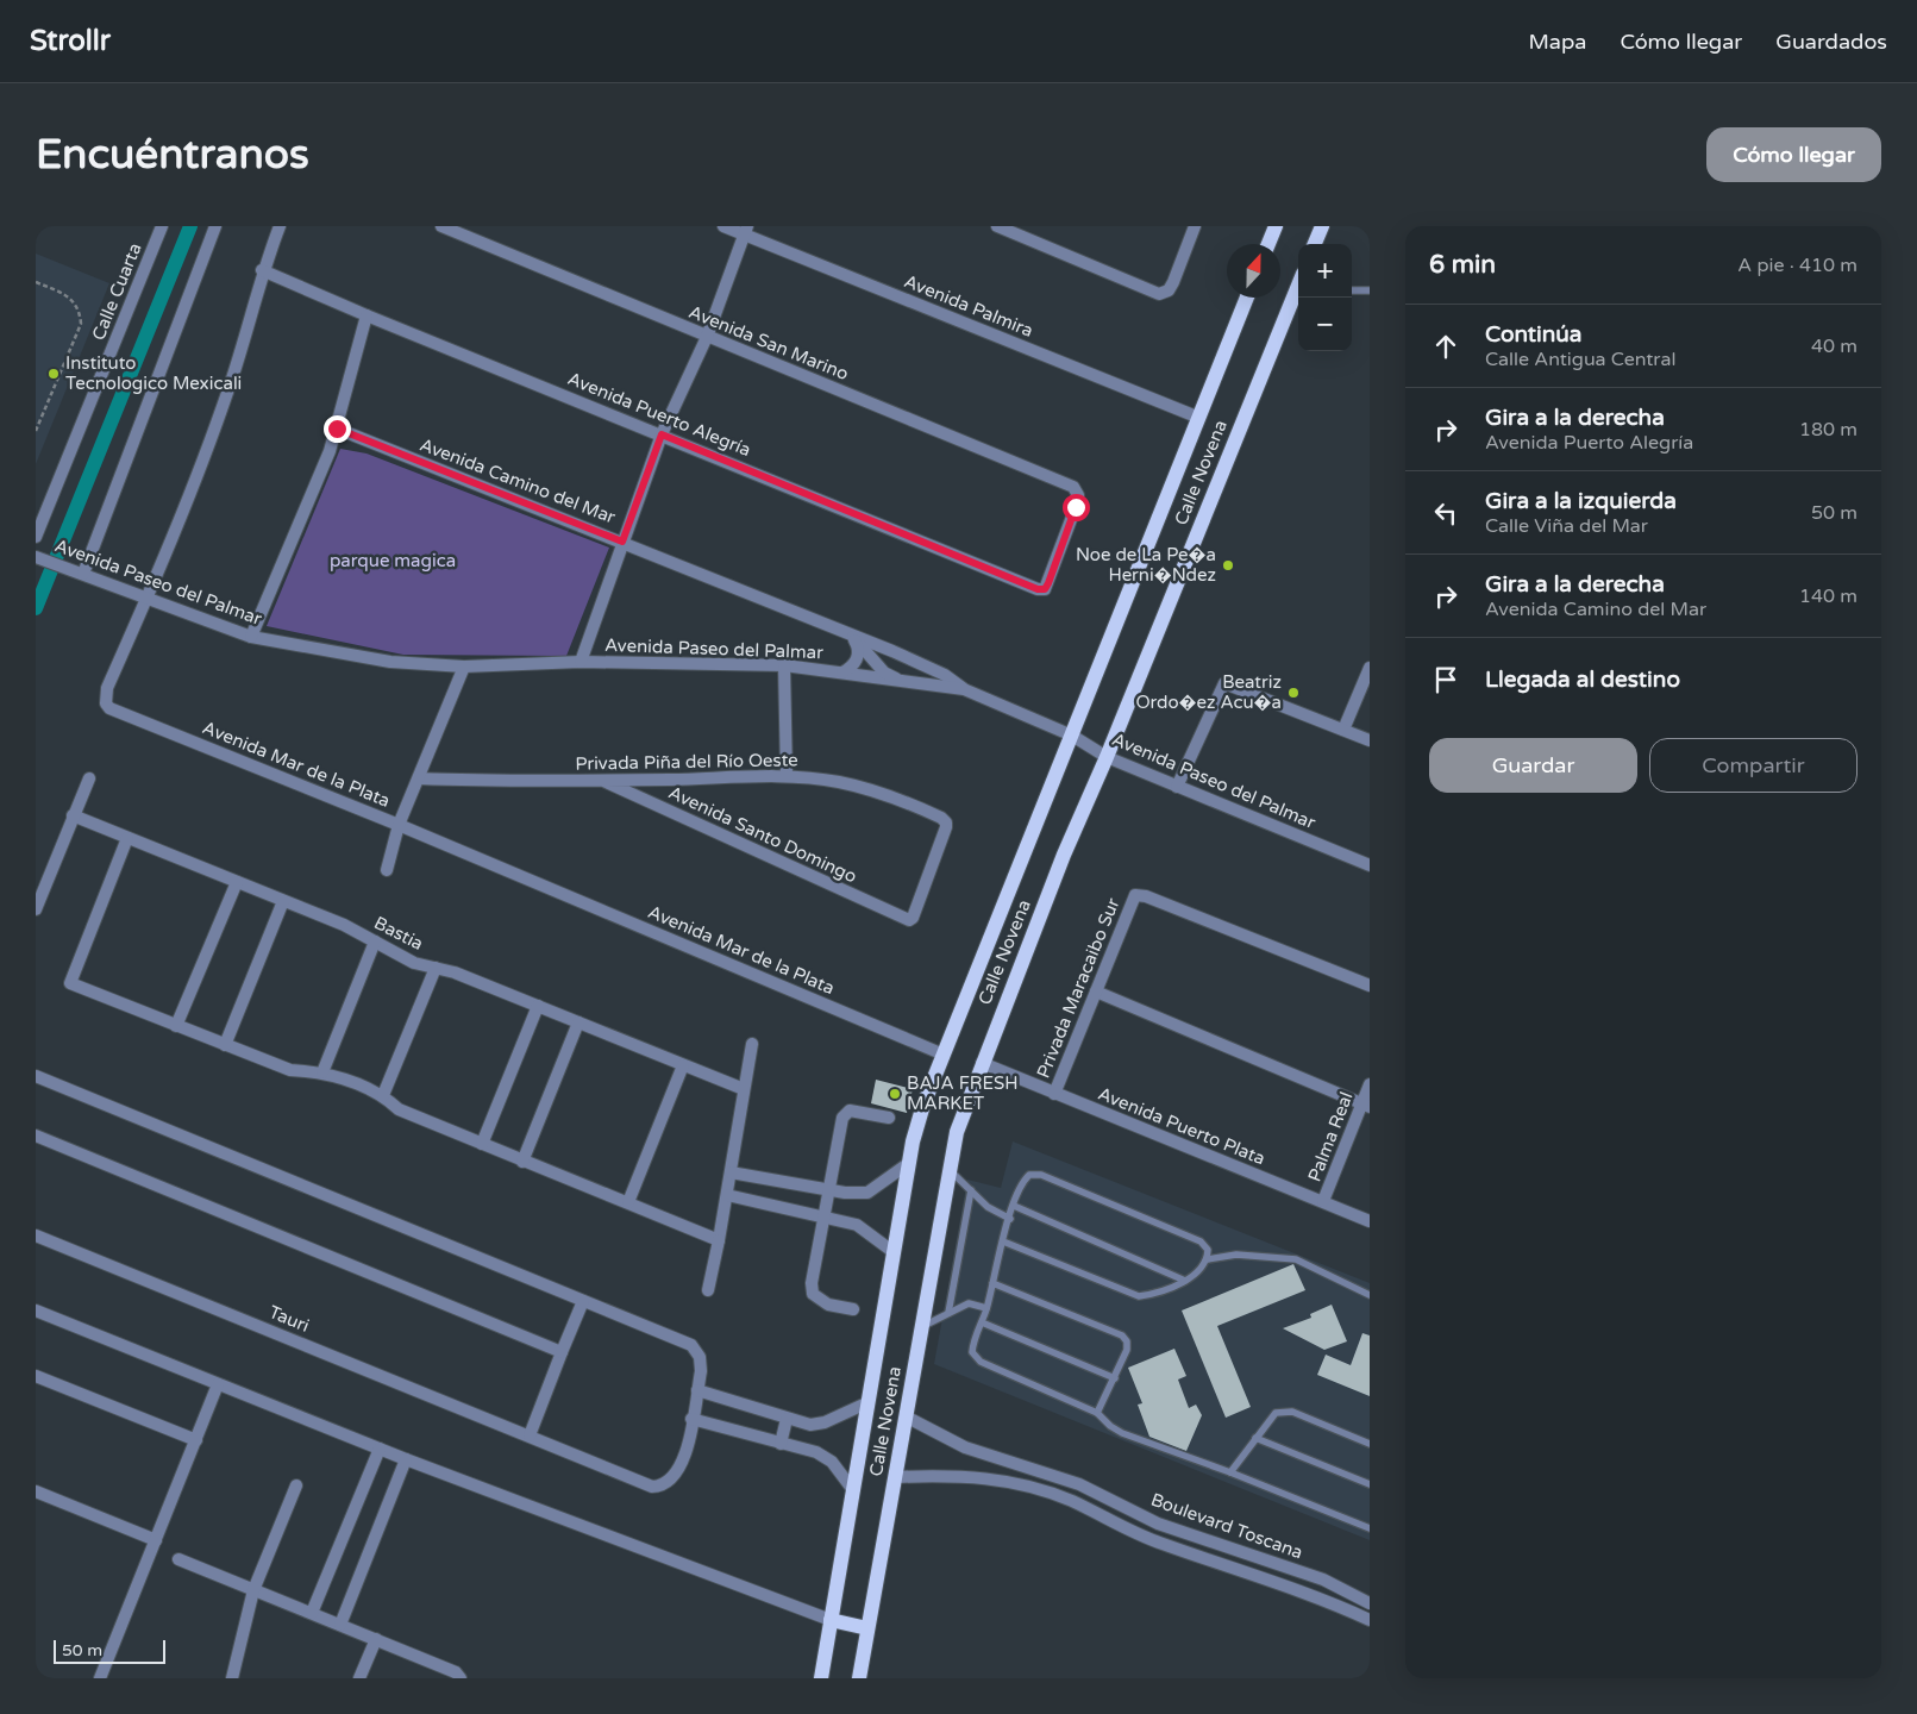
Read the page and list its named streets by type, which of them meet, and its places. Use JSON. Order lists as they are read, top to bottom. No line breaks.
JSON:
{"streets":{"main road":["Calle Novena"],"street":["Calle Cuarta","Avenida Palmira","Avenida San Marino","Avenida Puerto Alegría","Avenida Camino del Mar","Avenida Paseo del Palmar","Privada Piña del Río Oeste","Avenida Mar de la Plata","Avenida Santo Domingo","Bastia","Privada Maracaibo Sur","Avenida Puerto Plata","Palma Real","Tauri","Boulevard Toscana"]},"crossings":[["Avenida Palmira","Calle Novena"],["Avenida San Marino","Avenida Puerto Alegría"],["Avenida Puerto Alegría","Avenida Mar de la Plata"],["Calle Novena","Avenida Paseo del Palmar"],["Calle Novena","Avenida Mar de la Plata"],["Calle Novena","Avenida Puerto Plata"],["Calle Novena","Boulevard Toscana"],["Avenida Camino del Mar","Avenida Paseo del Palmar"],["Avenida Paseo del Palmar","Avenida Mar de la Plata"],["Privada Piña del Río Oeste","Avenida Santo Domingo"],["Privada Maracaibo Sur","Avenida Puerto Plata"],["Avenida Puerto Plata","Palma Real"]],"parks":["parque magica"],"places":["Instituto Tecnologico Mexicali","Noe de La Pe�a Herni�Ndez","Beatriz Ordo�ez Acu�a","BAJA FRESH MARKET"],"scale_bar":"50 m","north":"top","page":{"header":"Strollr","nav":["Mapa","Cómo llegar","Guardados"],"buttons":["Cómo llegar",["Guardar","Compartir"]],"title":"Encuéntranos","heading":["6 min","A pie · 410 m"],"map_buttons":["+","−"],"list":[["Continúa","Calle Antigua Central","40 m"],["Gira a la derecha","Avenida Puerto Alegría","180 m"],["Gira a la izquierda","Calle Viña del Mar","50 m"],["Gira a la derecha","Avenida Camino del Mar","140 m"],"Llegada al destino"],"scale":"50 m"}}
